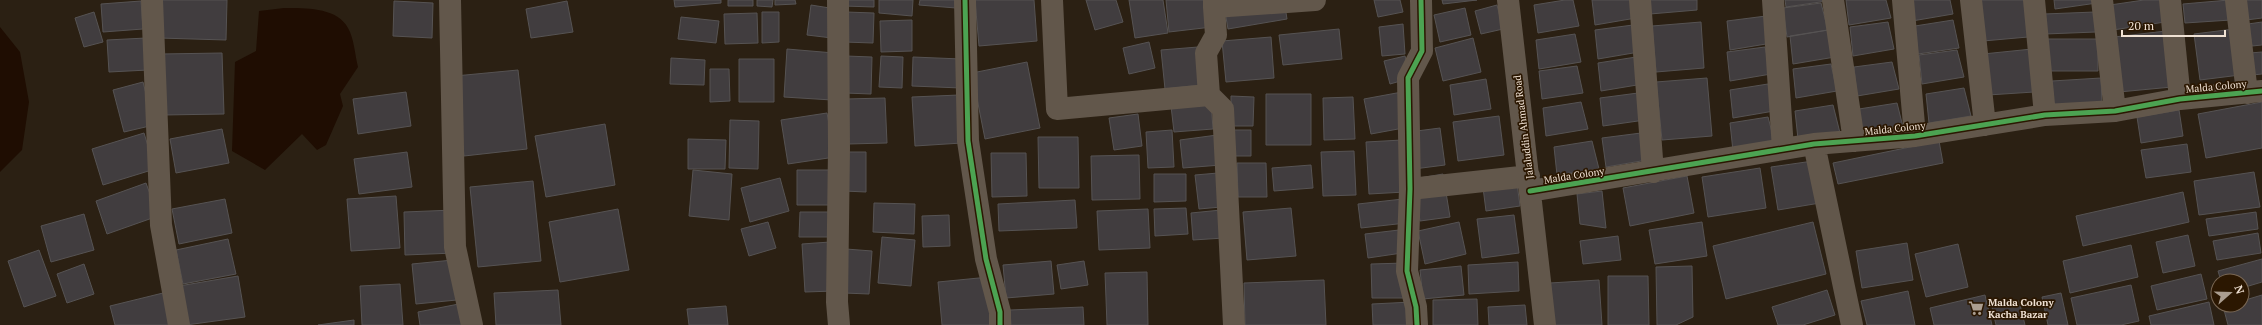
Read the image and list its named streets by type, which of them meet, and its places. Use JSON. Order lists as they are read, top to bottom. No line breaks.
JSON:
{"streets":{"street":["Malda Colony","Jalaluddin Ahmad Road"]},"crossings":[["Malda Colony","Jalaluddin Ahmad Road"]],"places":{"supermarket":["Malda Colony Kacha Bazar"]},"scale_bar":"20 m","north":"right"}
